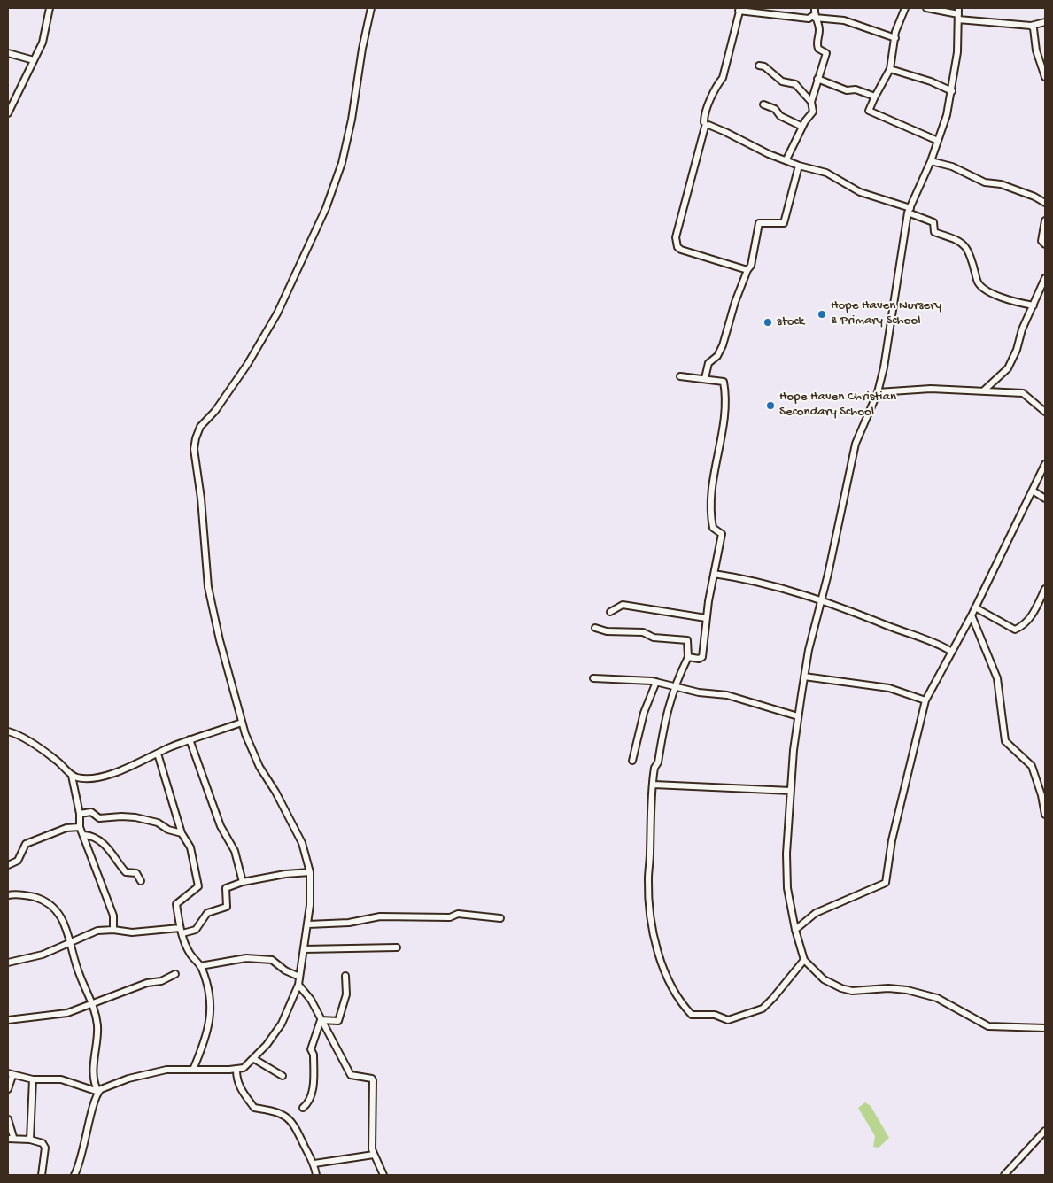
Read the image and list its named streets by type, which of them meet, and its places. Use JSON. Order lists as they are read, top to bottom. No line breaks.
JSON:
{"places":["Hope Haven Nursery & Primary School","stock","Hope Haven Christian Secondary School"]}
